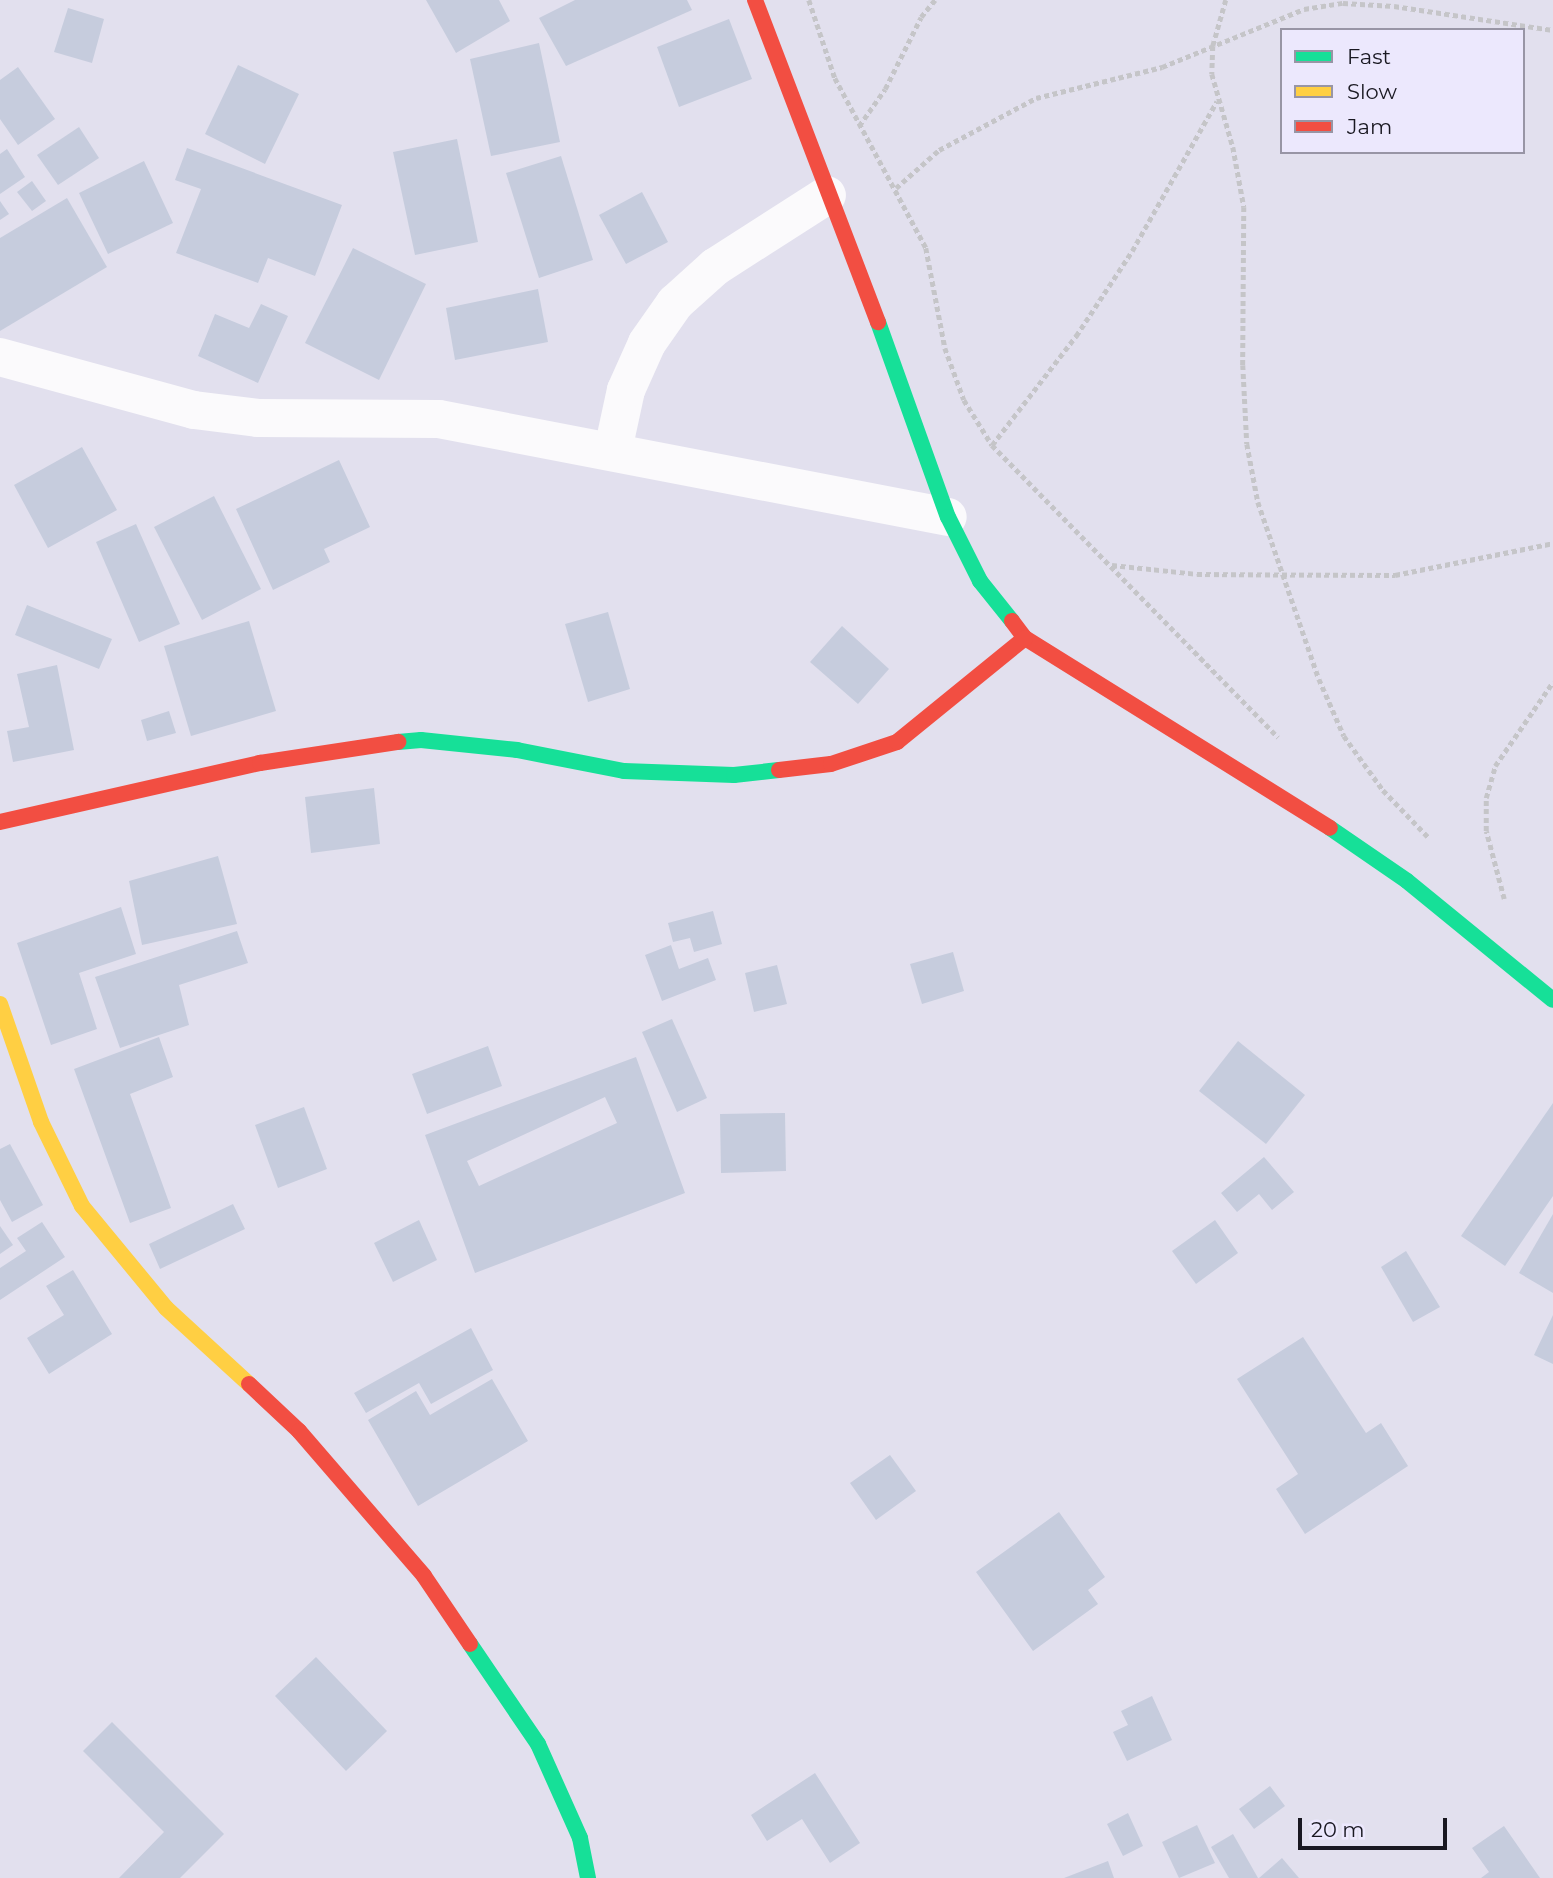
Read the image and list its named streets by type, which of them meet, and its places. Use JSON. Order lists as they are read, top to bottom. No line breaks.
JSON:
{"legend":["Fast","Slow","Jam"],"scale_bar":"20 m"}
